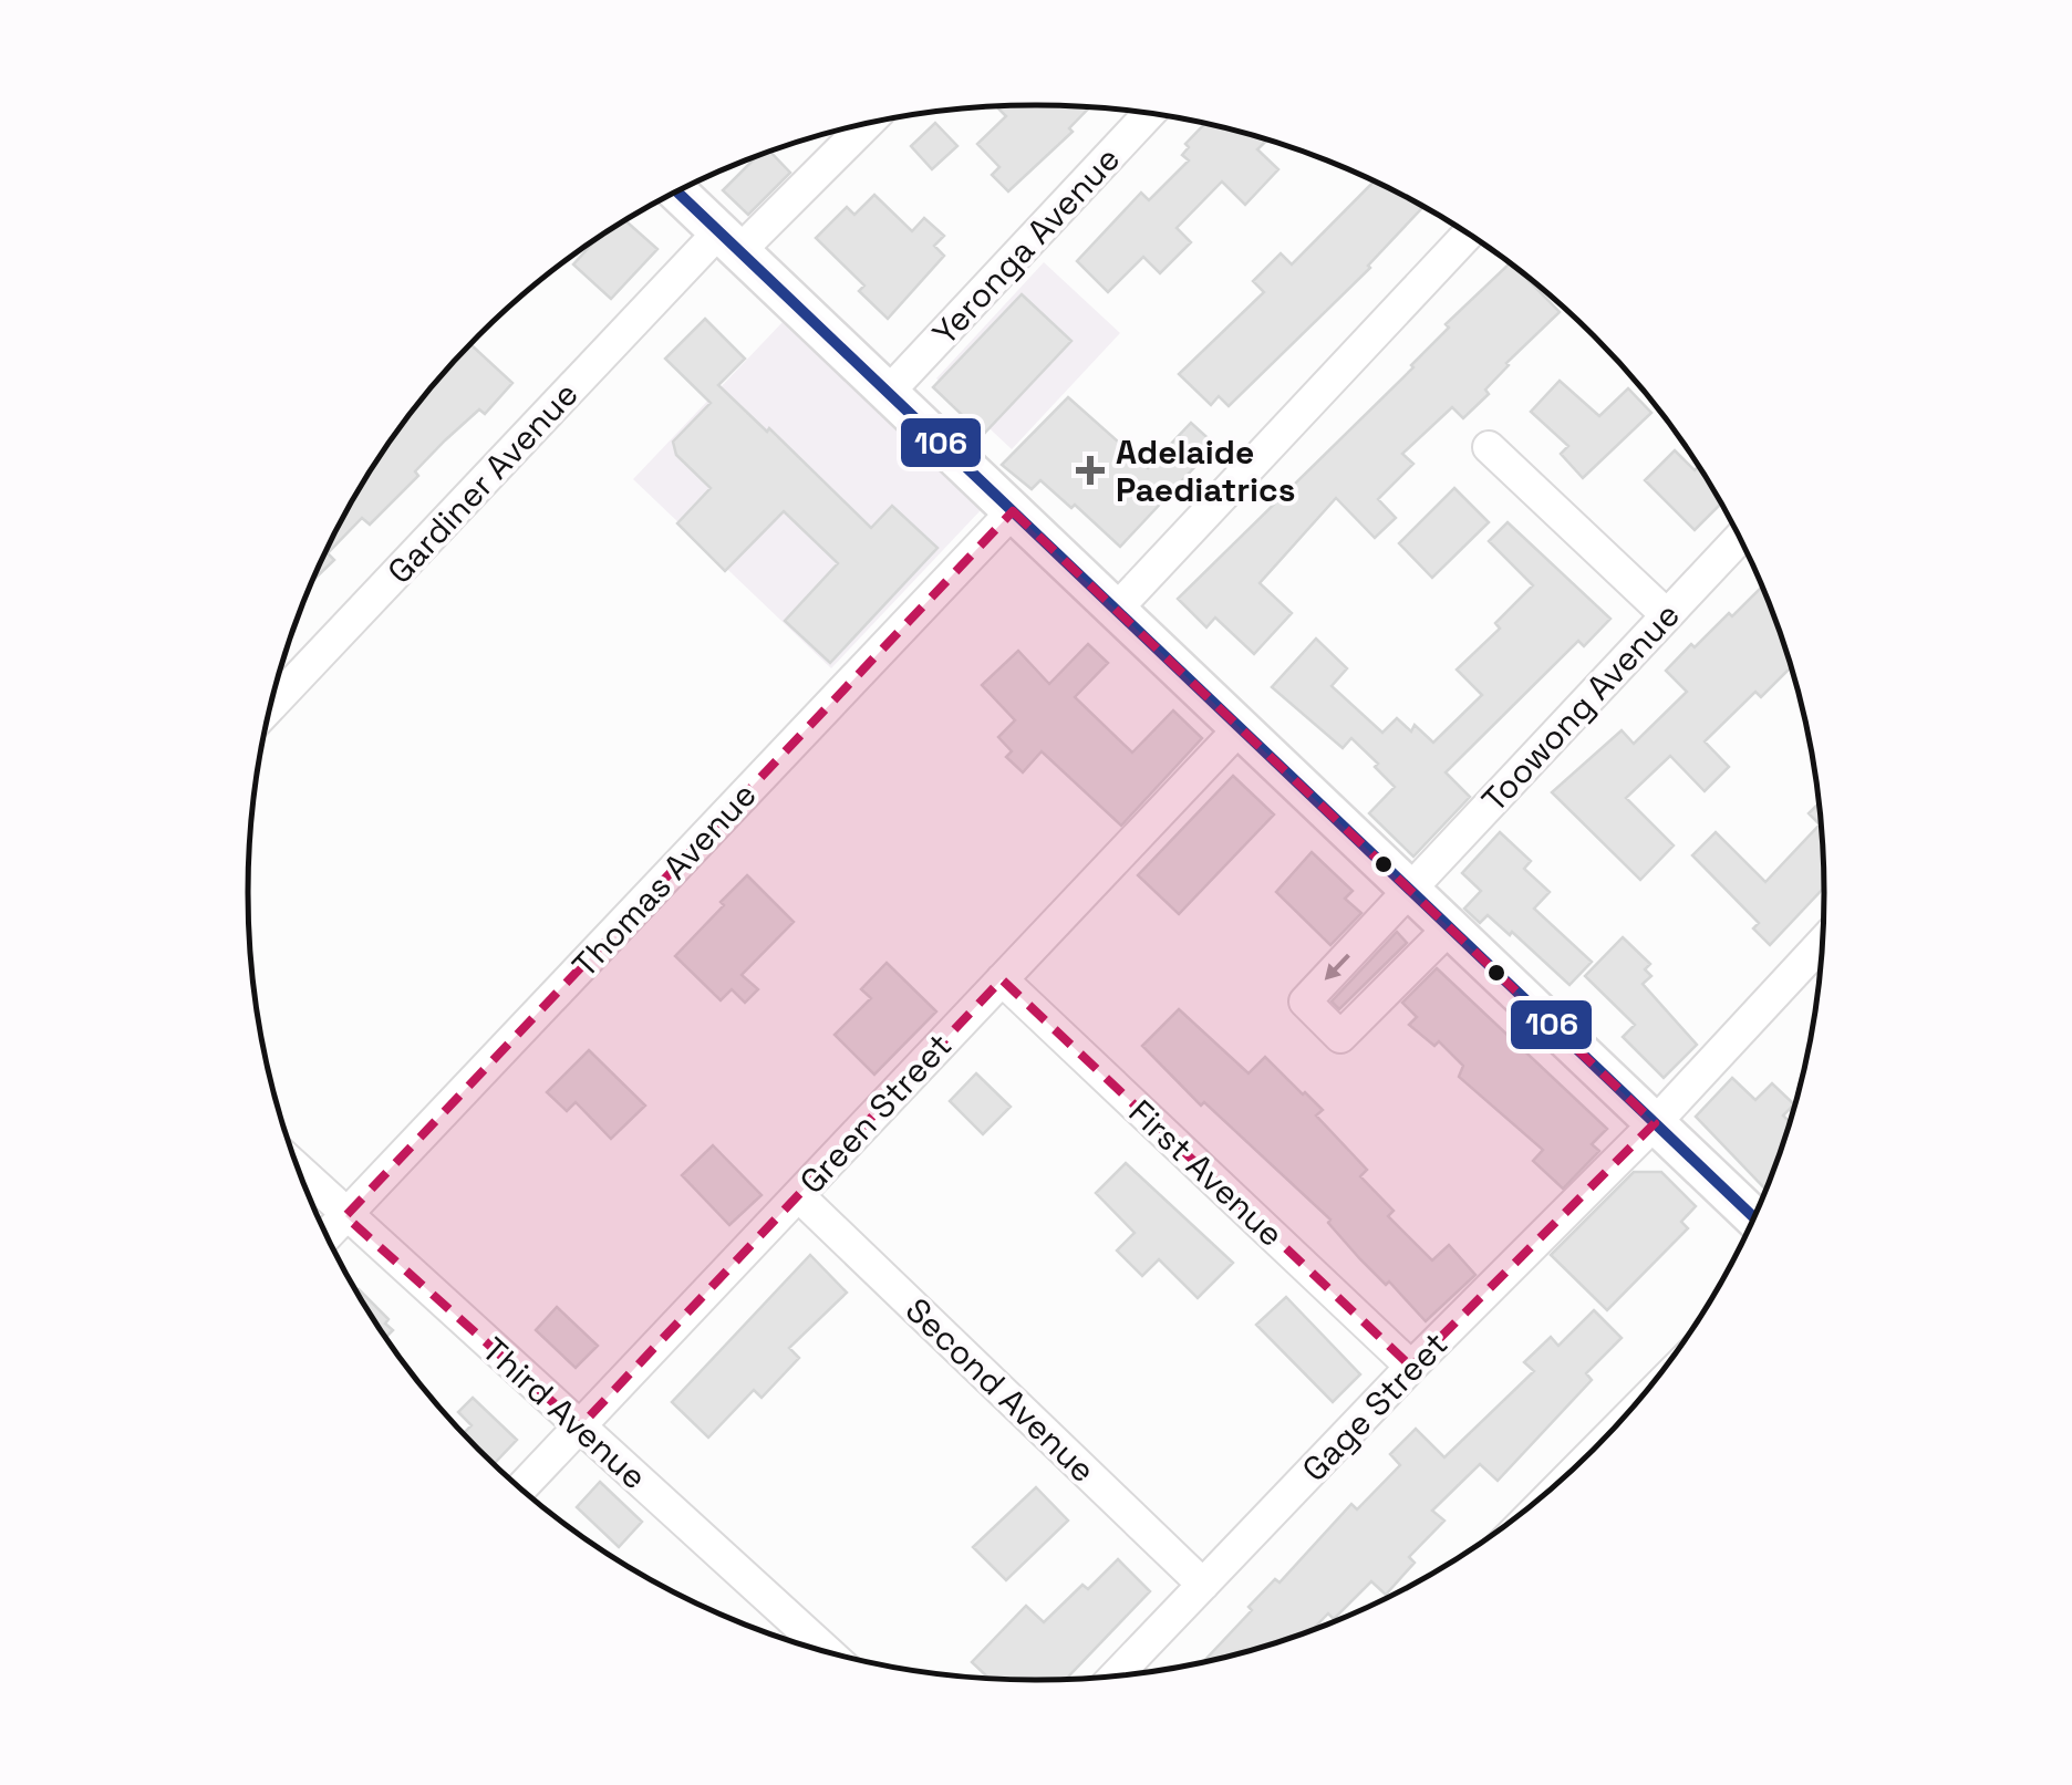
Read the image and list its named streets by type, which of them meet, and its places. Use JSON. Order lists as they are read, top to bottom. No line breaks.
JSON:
{"streets":{"street":["Yeronga Avenue","Gardiner Avenue","Toowong Avenue","Thomas Avenue","Green Street","First Avenue","Second Avenue","Gage Street","Third Avenue"]},"crossings":[["Thomas Avenue","Third Avenue"],["Green Street","First Avenue"],["Green Street","Second Avenue"],["Green Street","Third Avenue"],["First Avenue","Gage Street"],["Second Avenue","Gage Street"]],"places":{"health":["Adelaide Paediatrics"]},"lines":["transit line 106"]}
